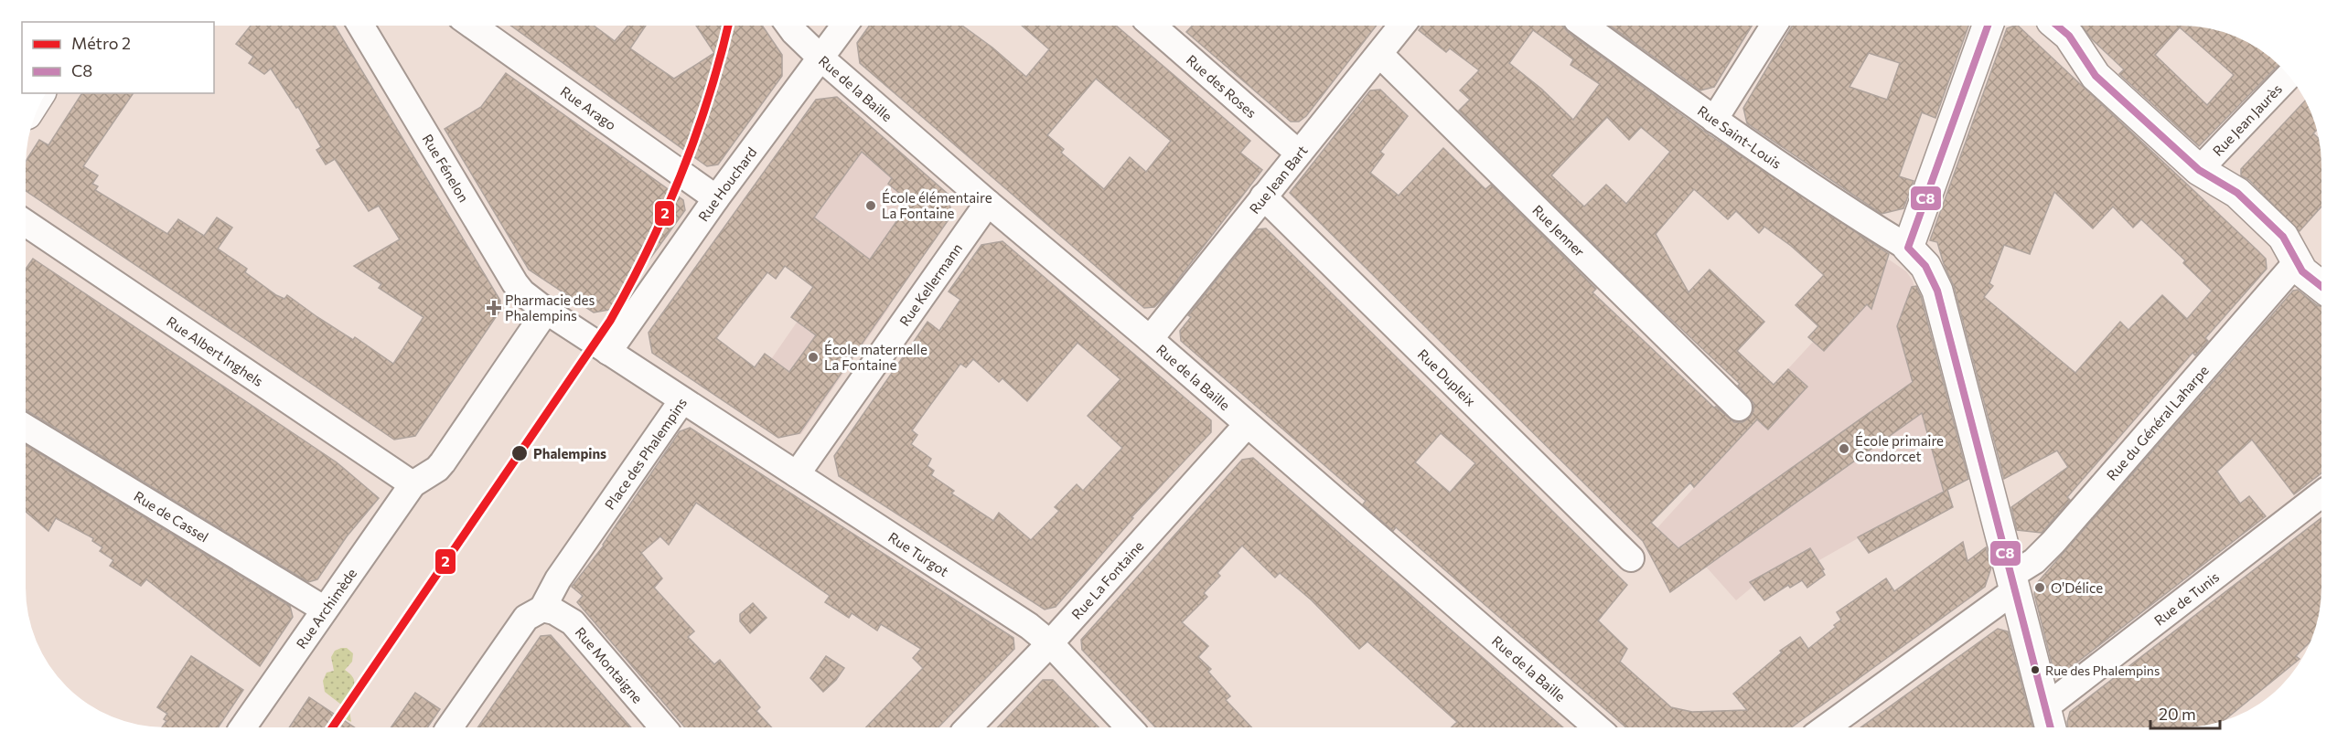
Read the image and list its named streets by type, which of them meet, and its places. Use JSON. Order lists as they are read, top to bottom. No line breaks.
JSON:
{"streets":{"street":["Rue des Roses","Rue de la Baille","Rue Arago","Rue Jean Jaurès","Rue Saint-Louis","Rue Fénelon","Rue Jean Bart","Rue Houchard","Rue Jenner","Rue Kellermann","Rue Albert Inghels","Rue Dupleix","Rue du Général Laharpe","Place des Phalempins","Rue de Cassel","Rue Turgot","Rue La Fontaine","Rue de Tunis","Rue Archimède","Rue Montaigne"]},"crossings":[["Rue des Roses","Rue Jean Bart"],["Rue de la Baille","Rue Jean Bart"],["Rue de la Baille","Rue Houchard"],["Rue de la Baille","Rue Kellermann"],["Rue de la Baille","Rue La Fontaine"],["Rue Arago","Rue Houchard"],["Rue Fénelon","Place des Phalempins"],["Rue Jean Bart","Rue Jenner"],["Rue Jean Bart","Rue Dupleix"],["Rue Houchard","Place des Phalempins"],["Rue Kellermann","Rue Turgot"],["Rue Albert Inghels","Rue Archimède"],["Place des Phalempins","Rue Turgot"],["Place des Phalempins","Rue Montaigne"],["Rue de Cassel","Rue Archimède"],["Rue Turgot","Rue La Fontaine"]],"places":{"other":["École élémentaire La Fontaine","École maternelle La Fontaine","École primaire Condorcet","Phalempins","O'Délice","Rue des Phalempins"],"health":["Pharmacie des Phalempins"]},"lines":["metro line 2","transit line C8"],"legend":["Métro 2","C8"],"scale_bar":"20 m"}
